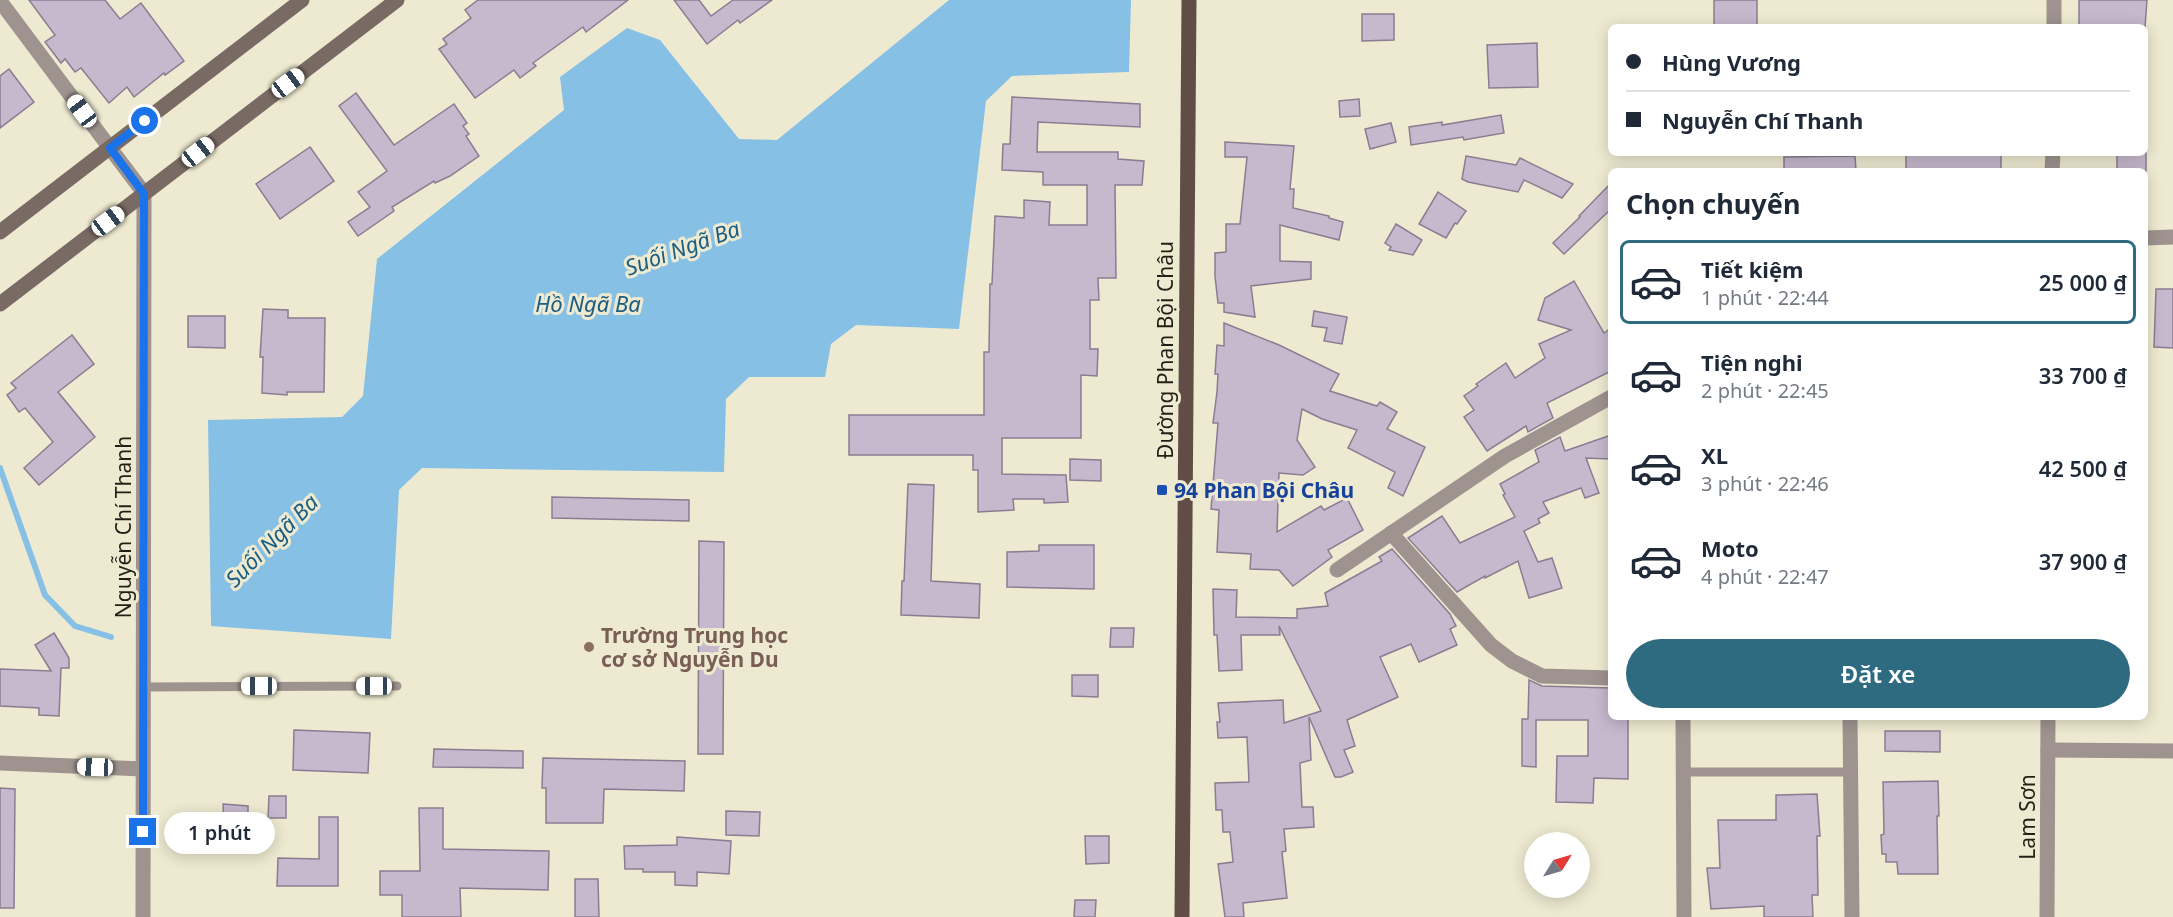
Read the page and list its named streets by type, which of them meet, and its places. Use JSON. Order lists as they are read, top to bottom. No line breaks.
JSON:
{"streets":{"main road":["Đường Phan Bội Châu"],"street":["Nguyễn Chí Thanh","Lam Sơn"]},"water":["Suối Ngã Ba","Hồ Ngã Ba"],"places":{"transit":["94 Phan Bội Châu"],"other":["Trường Trung học cơ sở Nguyễn Du"]},"north":"top right","page":{"banner":["Hùng Vương","Nguyễn Chí Thanh"],"heading":"Chọn chuyến","list":[{"name":"Tiết kiệm","note":"1 phút · 22:44","value":"25 000 ₫"},{"name":"Tiện nghi","note":"2 phút · 22:45","value":"33 700 ₫"},{"name":"XL","note":"3 phút · 22:46","value":"42 500 ₫"},{"name":"Moto","note":"4 phút · 22:47","value":"37 900 ₫"}],"buttons":"Đặt xe","bubble":"1 phút"}}
